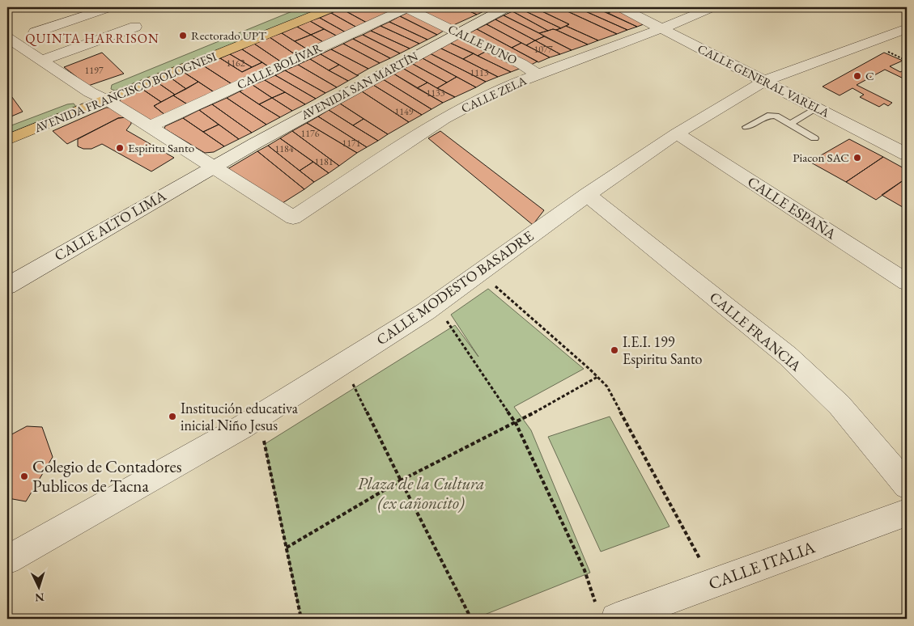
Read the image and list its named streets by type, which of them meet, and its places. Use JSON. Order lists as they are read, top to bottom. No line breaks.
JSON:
{"streets":{"main road":["AVENIDA FRANCISCO BOLOGNESI"],"street":["CALLE PUNO","CALLE BOLÍVAR","CALLE GENERAL VARELA","AVENIDA SAN MARTÍN","CALLE ZELA","CALLE ESPAÑA","CALLE ALTO LIMA","CALLE MODESTO BASADRE","CALLE FRANCIA","CALLE ITALIA"]},"crossings":[["CALLE PUNO","CALLE BOLÍVAR"],["CALLE PUNO","AVENIDA SAN MARTÍN"],["CALLE PUNO","CALLE ZELA"],["CALLE GENERAL VARELA","CALLE ZELA"],["CALLE GENERAL VARELA","CALLE MODESTO BASADRE"],["AVENIDA SAN MARTÍN","CALLE ZELA"],["AVENIDA SAN MARTÍN","CALLE ALTO LIMA"],["CALLE ZELA","CALLE ALTO LIMA"],["CALLE ESPAÑA","CALLE MODESTO BASADRE"],["CALLE MODESTO BASADRE","CALLE FRANCIA"]],"districts":["QUINTA HARRISON"],"parks":["Plaza de la Cultura (ex cañoncito)"],"places":["Rectorado UPT","C","Espiritu Santo","Piacon SAC","I.E.I. 199 Espiritu Santo","Institución educativa inicial Niño Jesus","Colegio de Contadores Publicos de Tacna"],"house_numbers":["1077","1162","1197","1113","1133","1149","1176","1171","1184","1181"],"north":"bottom"}
